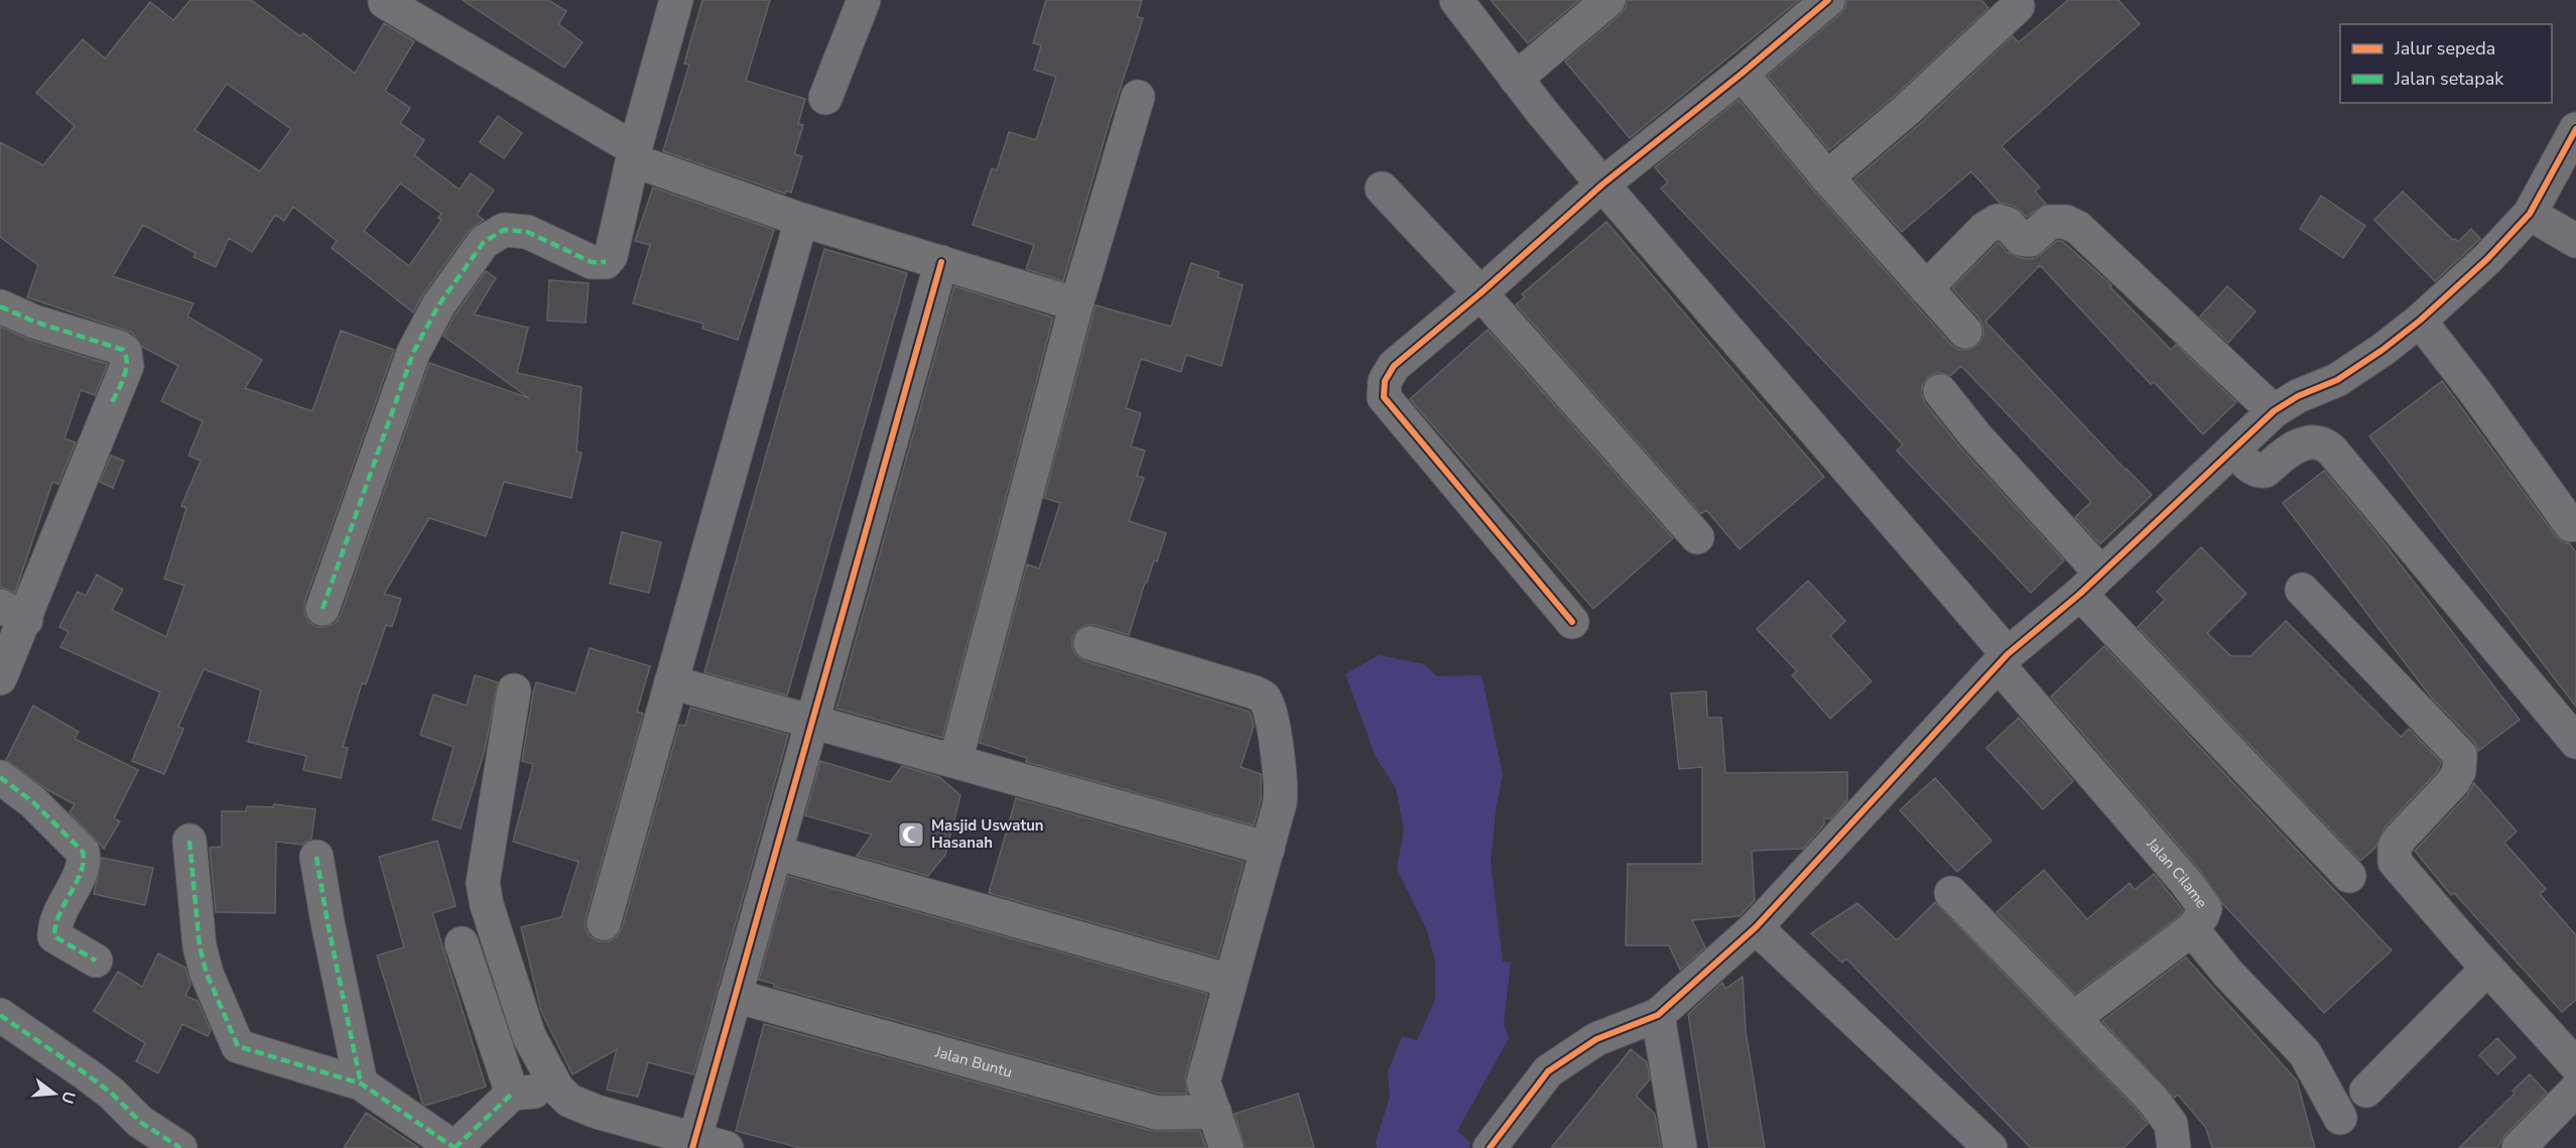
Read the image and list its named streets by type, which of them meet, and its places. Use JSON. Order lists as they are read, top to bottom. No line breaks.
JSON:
{"streets":{"street":["Jalan Cilame","Jalan Buntu"]},"places":{"mosque":["Masjid Uswatun Hasanah"]},"legend":["Jalur sepeda","Jalan setapak"],"north":"right"}
